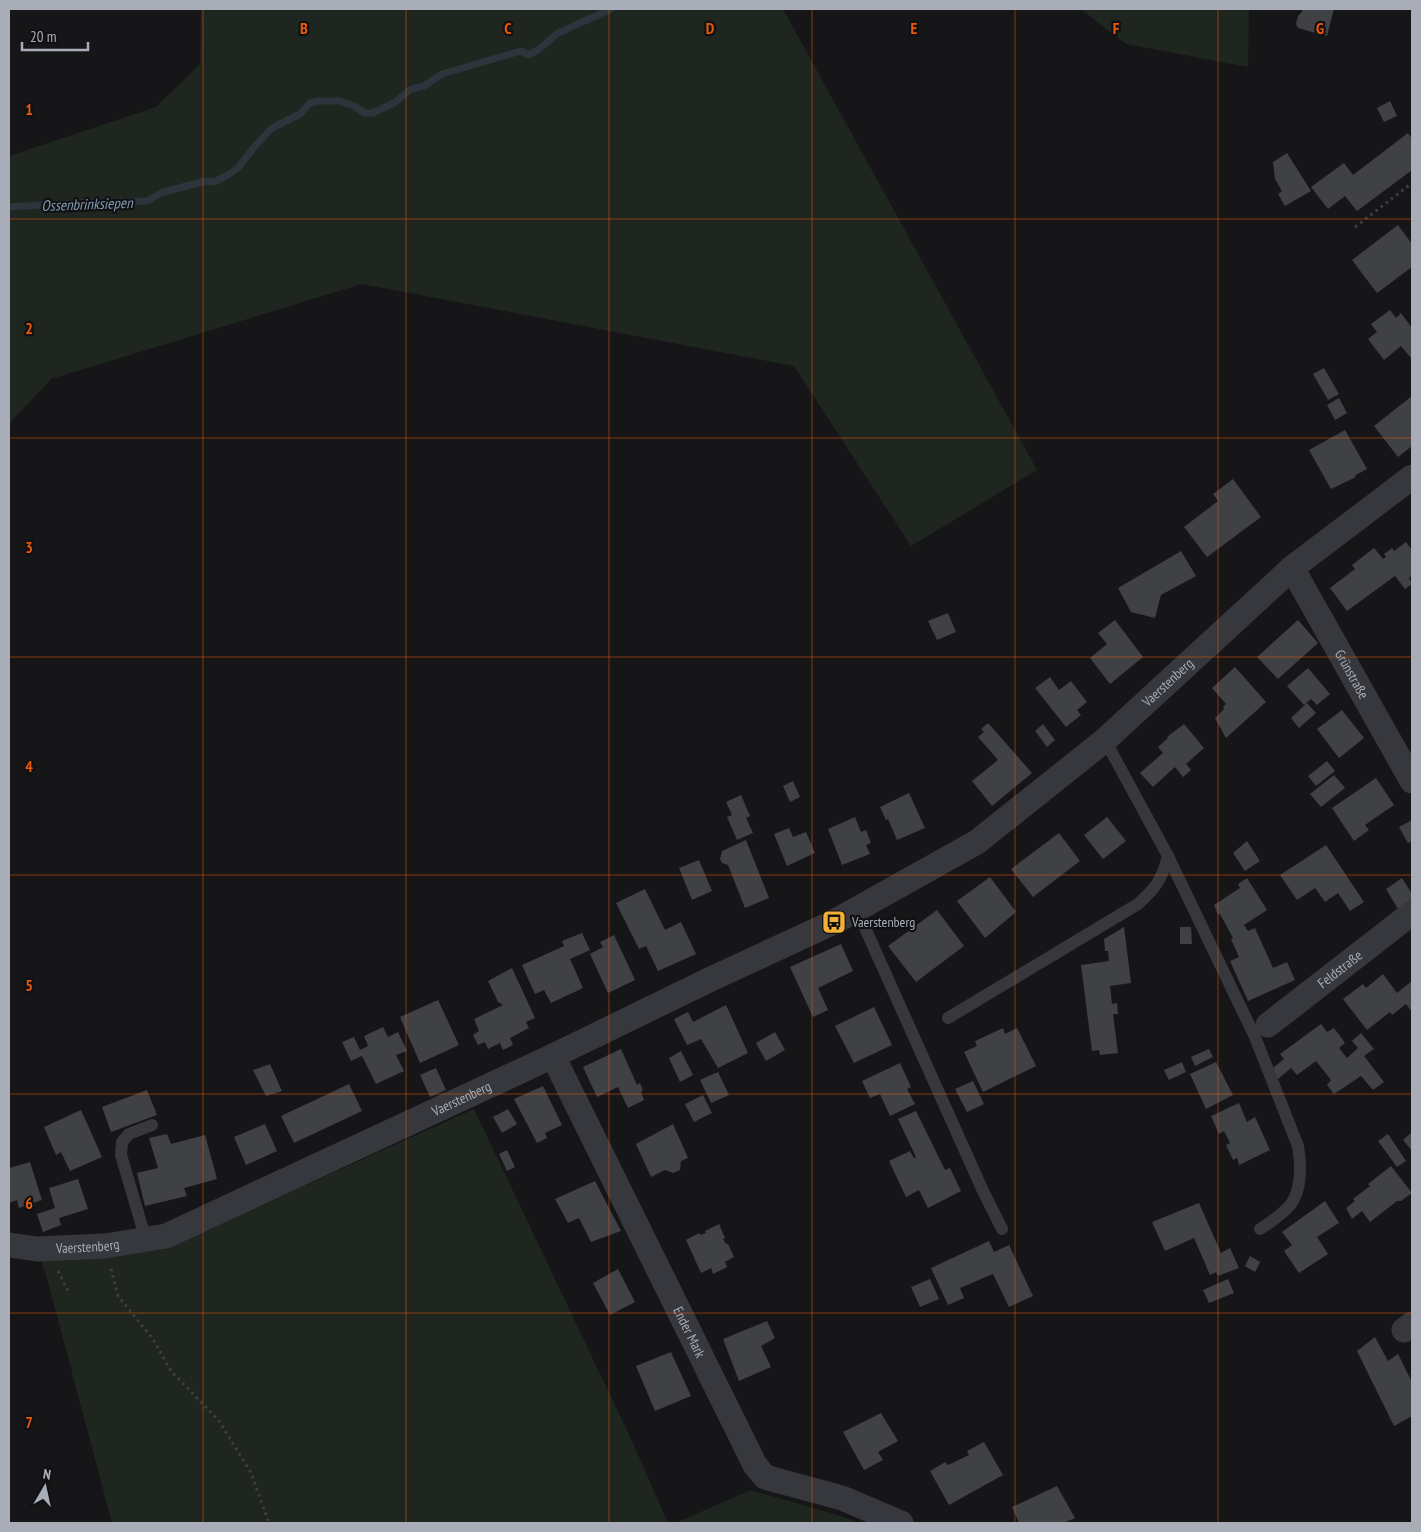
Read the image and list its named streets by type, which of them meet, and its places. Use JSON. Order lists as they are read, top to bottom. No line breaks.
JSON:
{"streets":{"street":["Grünstraße","Vaerstenberg","Feldstraße","Ender Mark"]},"crossings":[["Grünstraße","Vaerstenberg"],["Vaerstenberg","Ender Mark"]],"water":["Ossenbrinksiepen"],"places":{"bus stop":["Vaerstenberg"]},"scale_bar":"20 m","north":"top","grid":{"columns":["B","C","D","E","F","G"],"rows":["1","2","3","4","5","6","7"]}}
